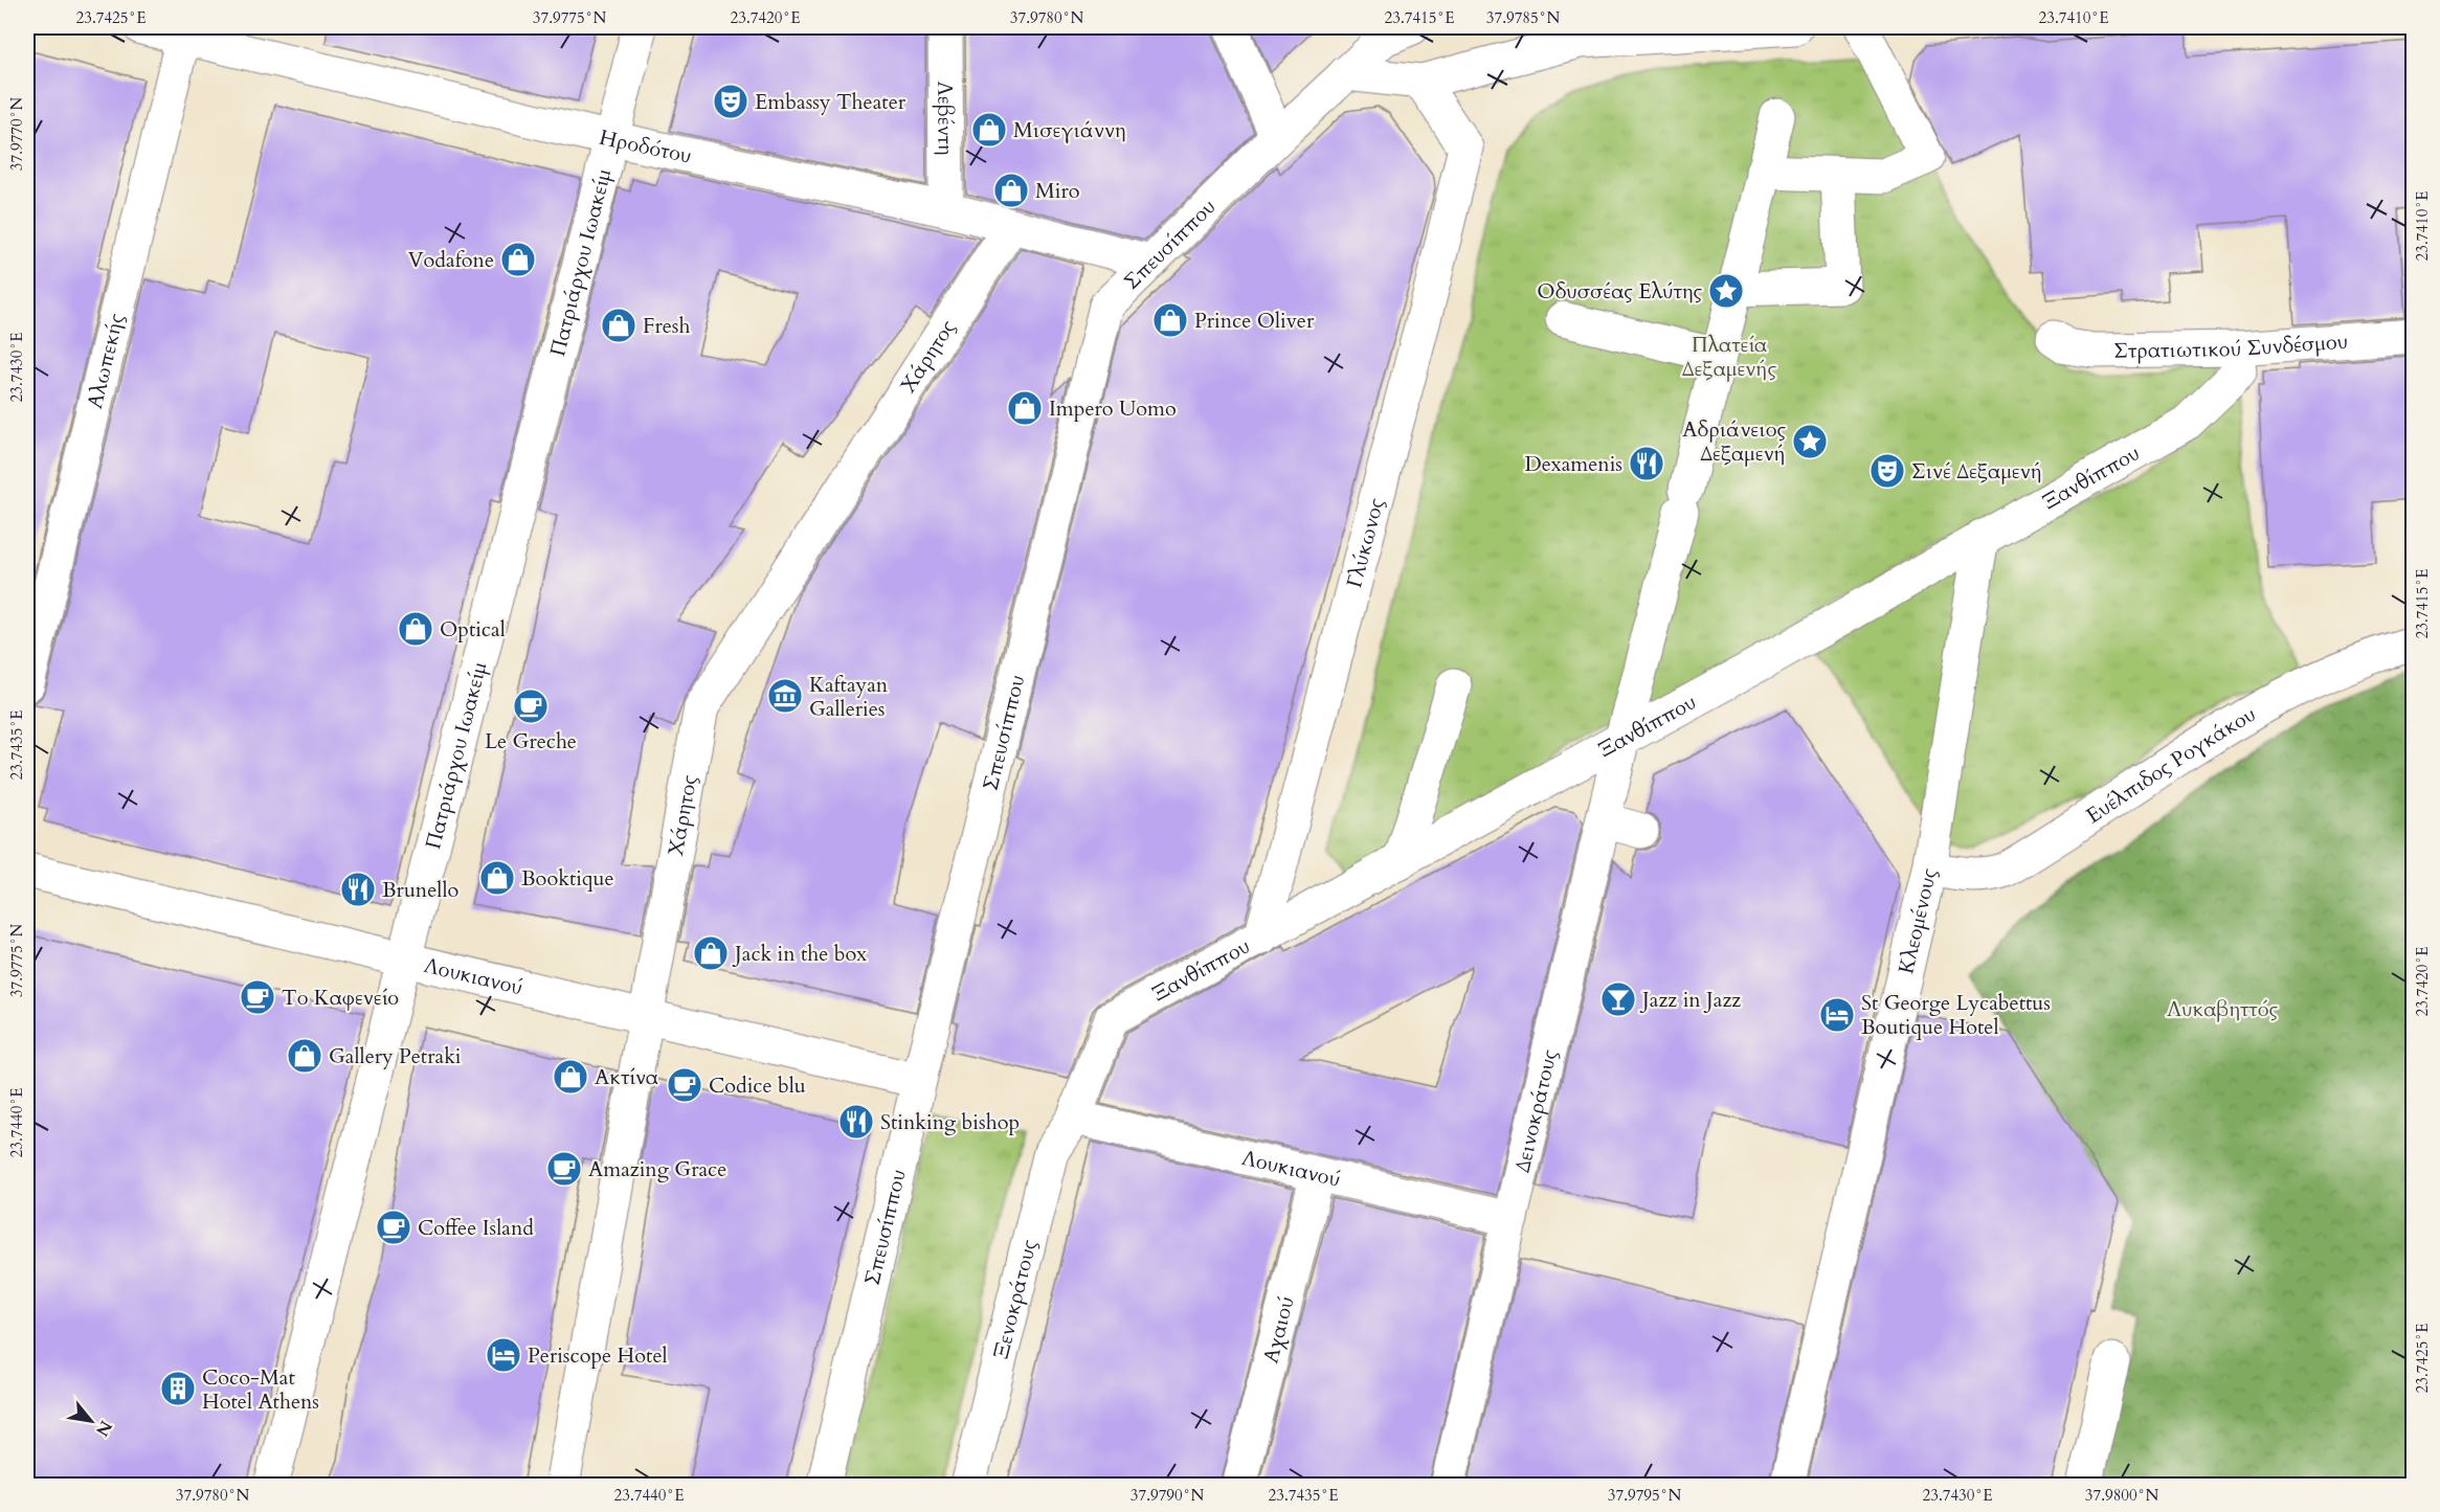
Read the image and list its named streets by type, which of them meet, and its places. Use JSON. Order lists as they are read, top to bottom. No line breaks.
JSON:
{"streets":{"street":["Λεβέντη","Ηροδότου","Σπευσίππου","Πατριάρχου Ιωακείμ","Στρατιωτικού Συνδέσμου","Χάρητος","Αλωπεκής","Ξανθίππου","Γλύκωνος","Ευέλπιδος Ρογκάκου","Κλεομένους","Λουκιανού","Δεινοκράτους","Ξενοκράτους","Αχαιού"]},"crossings":[["Λεβέντη","Ηροδότου"],["Ηροδότου","Σπευσίππου"],["Ηροδότου","Πατριάρχου Ιωακείμ"],["Ηροδότου","Χάρητος"],["Ηροδότου","Αλωπεκής"],["Σπευσίππου","Λουκιανού"],["Πατριάρχου Ιωακείμ","Λουκιανού"],["Στρατιωτικού Συνδέσμου","Ξανθίππου"],["Χάρητος","Λουκιανού"],["Ξανθίππου","Γλύκωνος"],["Ξανθίππου","Κλεομένους"],["Ξανθίππου","Λουκιανού"],["Ξανθίππου","Δεινοκράτους"],["Ξανθίππου","Ξενοκράτους"],["Ευέλπιδος Ρογκάκου","Κλεομένους"],["Λουκιανού","Δεινοκράτους"],["Λουκιανού","Ξενοκράτους"],["Λουκιανού","Αχαιού"]],"parks":["Πλατεία Δεξαμενής","Λυκαβηττός"],"places":{"theatre":["Embassy Theater","Σινέ Δεξαμενή"],"shop":["Μισεγιάννη","Miro","Vodafone","Prince Oliver","Fresh","Impero Uomo","Optical","Booktique","Jack in the box","Gallery Petraki","Ακτίνα"],"place":["Οδυσσέας Ελύτης","Αδριάνειος Δεξαμενή"],"restaurant":["Dexamenis","Brunello","Stinking bishop"],"museum":["Kaftayan Galleries"],"cafe":["Le Greche","Το Καφενείο","Codice blu","Amazing Grace","Coffee Island"],"bar":["Jazz in Jazz"],"hotel":["St George Lycabettus Boutique Hotel","Periscope Hotel"],"building":["Coco-Mat Hotel Athens"]},"north":"bottom right","coordinates":["23.7425°E","37.9775°N","23.7420°E","37.9780°N","23.7415°E","37.9785°N","23.7410°E","37.9770°N","23.7430°E","23.7435°E","23.7440°E","37.9790°N","37.9795°N","37.9800°N"]}
